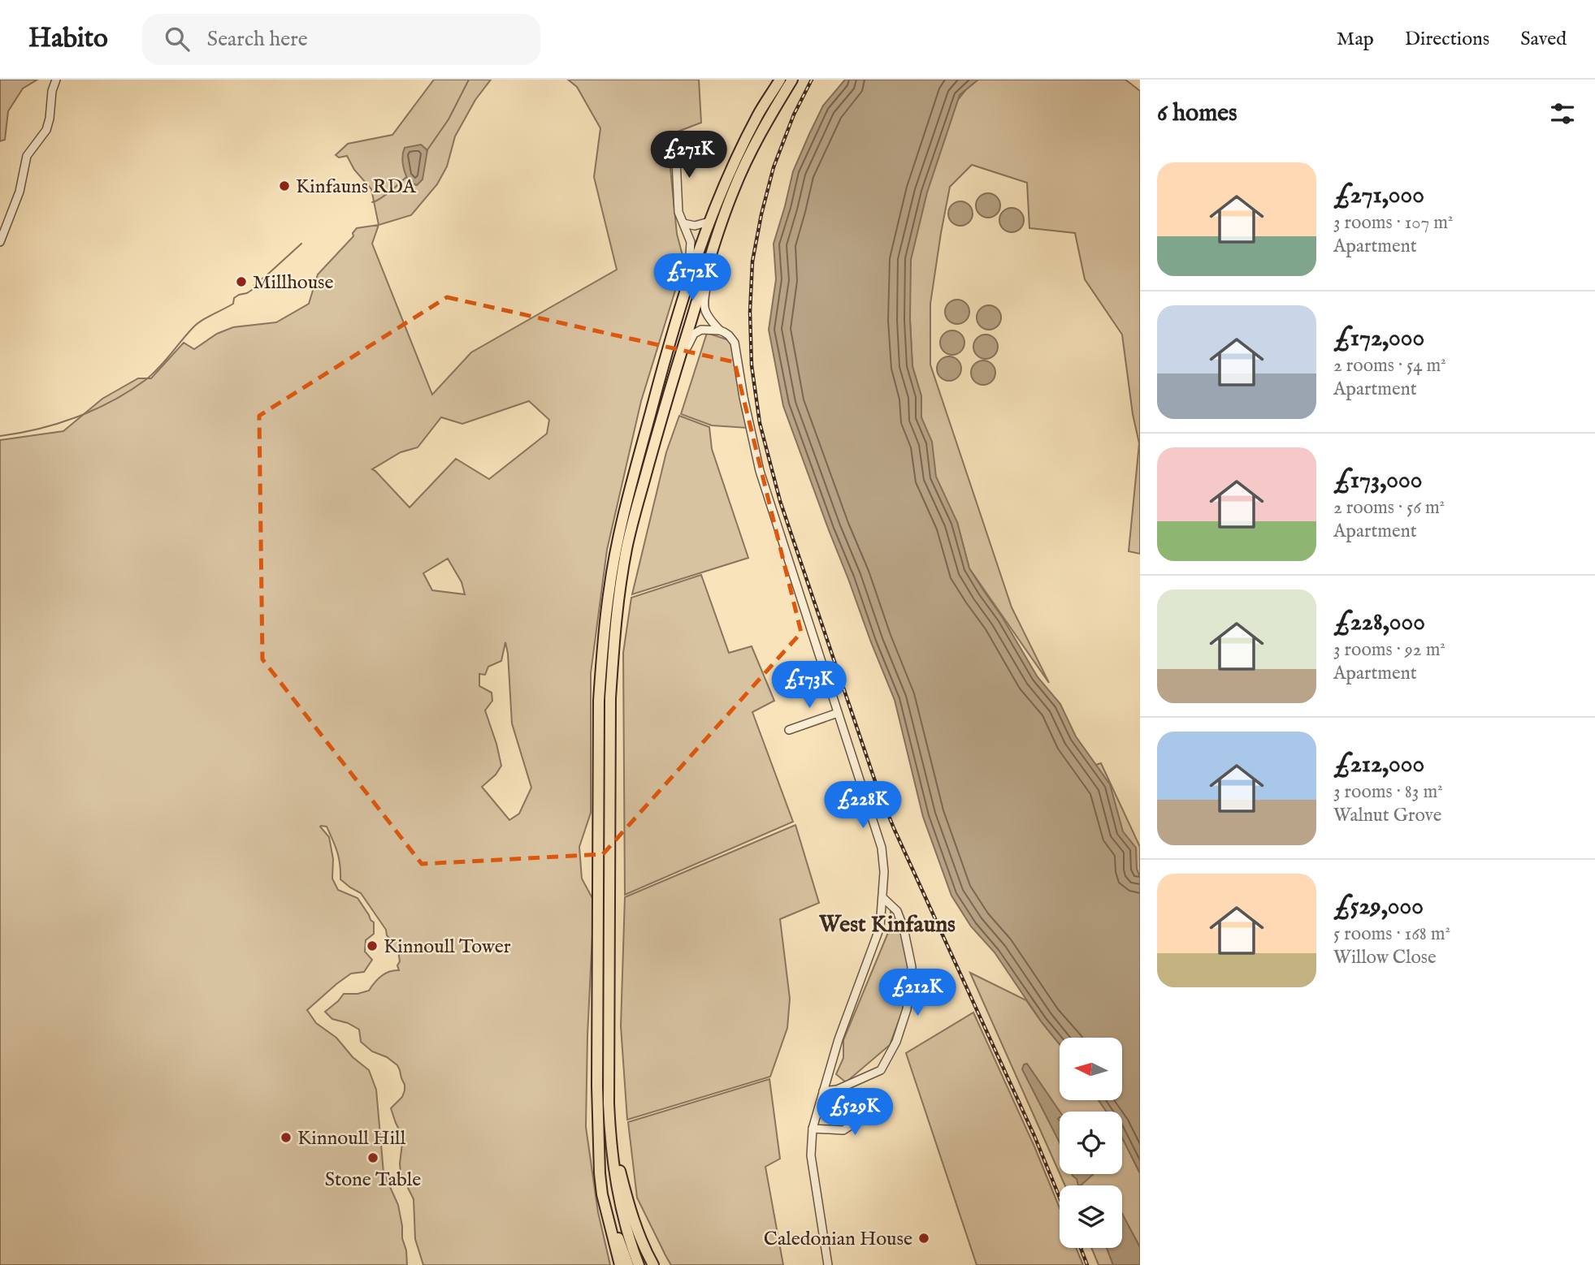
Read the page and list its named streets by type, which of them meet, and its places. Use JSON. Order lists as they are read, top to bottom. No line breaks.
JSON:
{"districts":["West Kinfauns"],"places":["Kinfauns RDA","Millhouse","Kinnoull Tower","Kinnoull Hill","Stone Table","Caledonian House"],"north":"left","page":{"header":"Habito","search":"Search here","nav":["Map","Directions","Saved"],"heading":"6 homes","price":["£271K","£172K","£173K","£228K","£212K","£529K"],"list":[{"name":"£271,000","note":"3 rooms · 107 m² · Apartment"},{"name":"£172,000","note":"2 rooms · 54 m² · Apartment"},{"name":"£173,000","note":"2 rooms · 56 m² · Apartment"},{"name":"£228,000","note":"3 rooms · 92 m² · Apartment"},{"name":"£212,000","note":"3 rooms · 83 m² · Walnut Grove"},{"name":"£529,000","note":"5 rooms · 168 m² · Willow Close"}]}}
